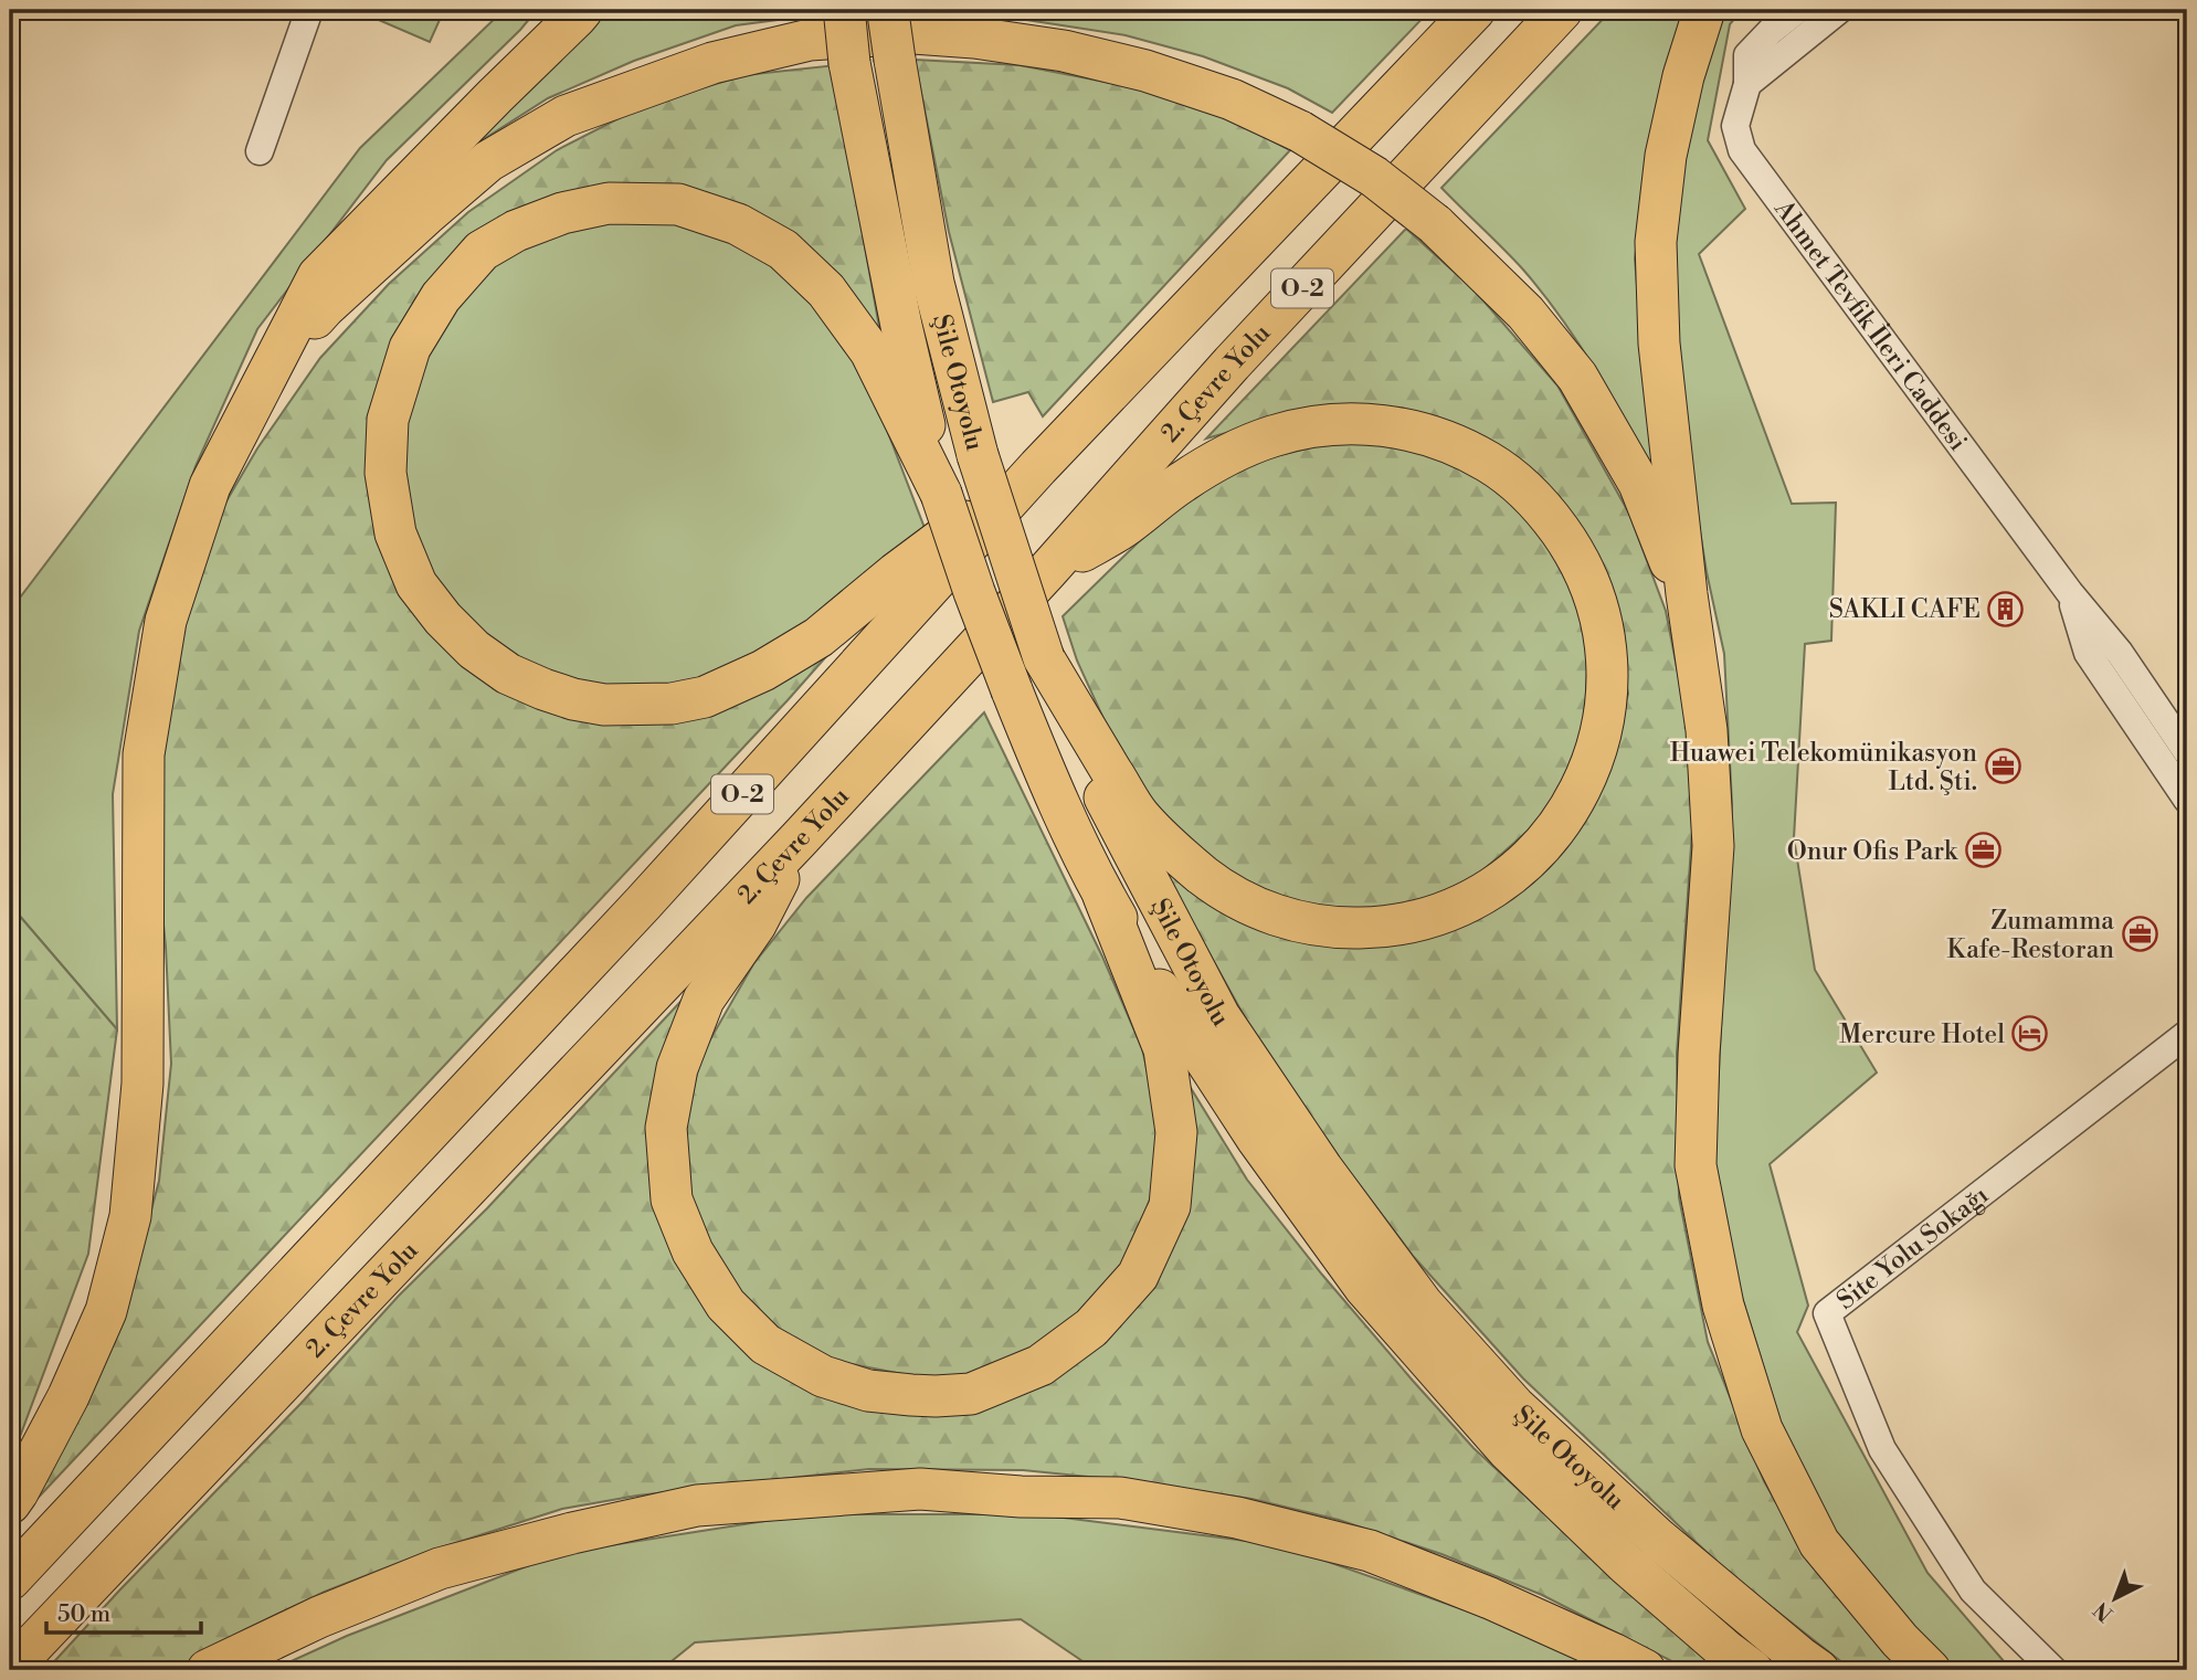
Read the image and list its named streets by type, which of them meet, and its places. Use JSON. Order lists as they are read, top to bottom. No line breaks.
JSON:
{"streets":{"highway":["O-2","Şile Otoyolu","2. Çevre Yolu"],"street":["Ahmet Tevfik İleri Caddesi","Site Yolu Sokağı"]},"places":{"building":["SAKLI CAFE"],"office":["Huawei Telekomünikasyon Ltd. Şti.","Onur Ofis Park","Zumamma Kafe-Restoran"],"hotel":["Mercure Hotel"]},"scale_bar":"50 m","north":"bottom left"}
